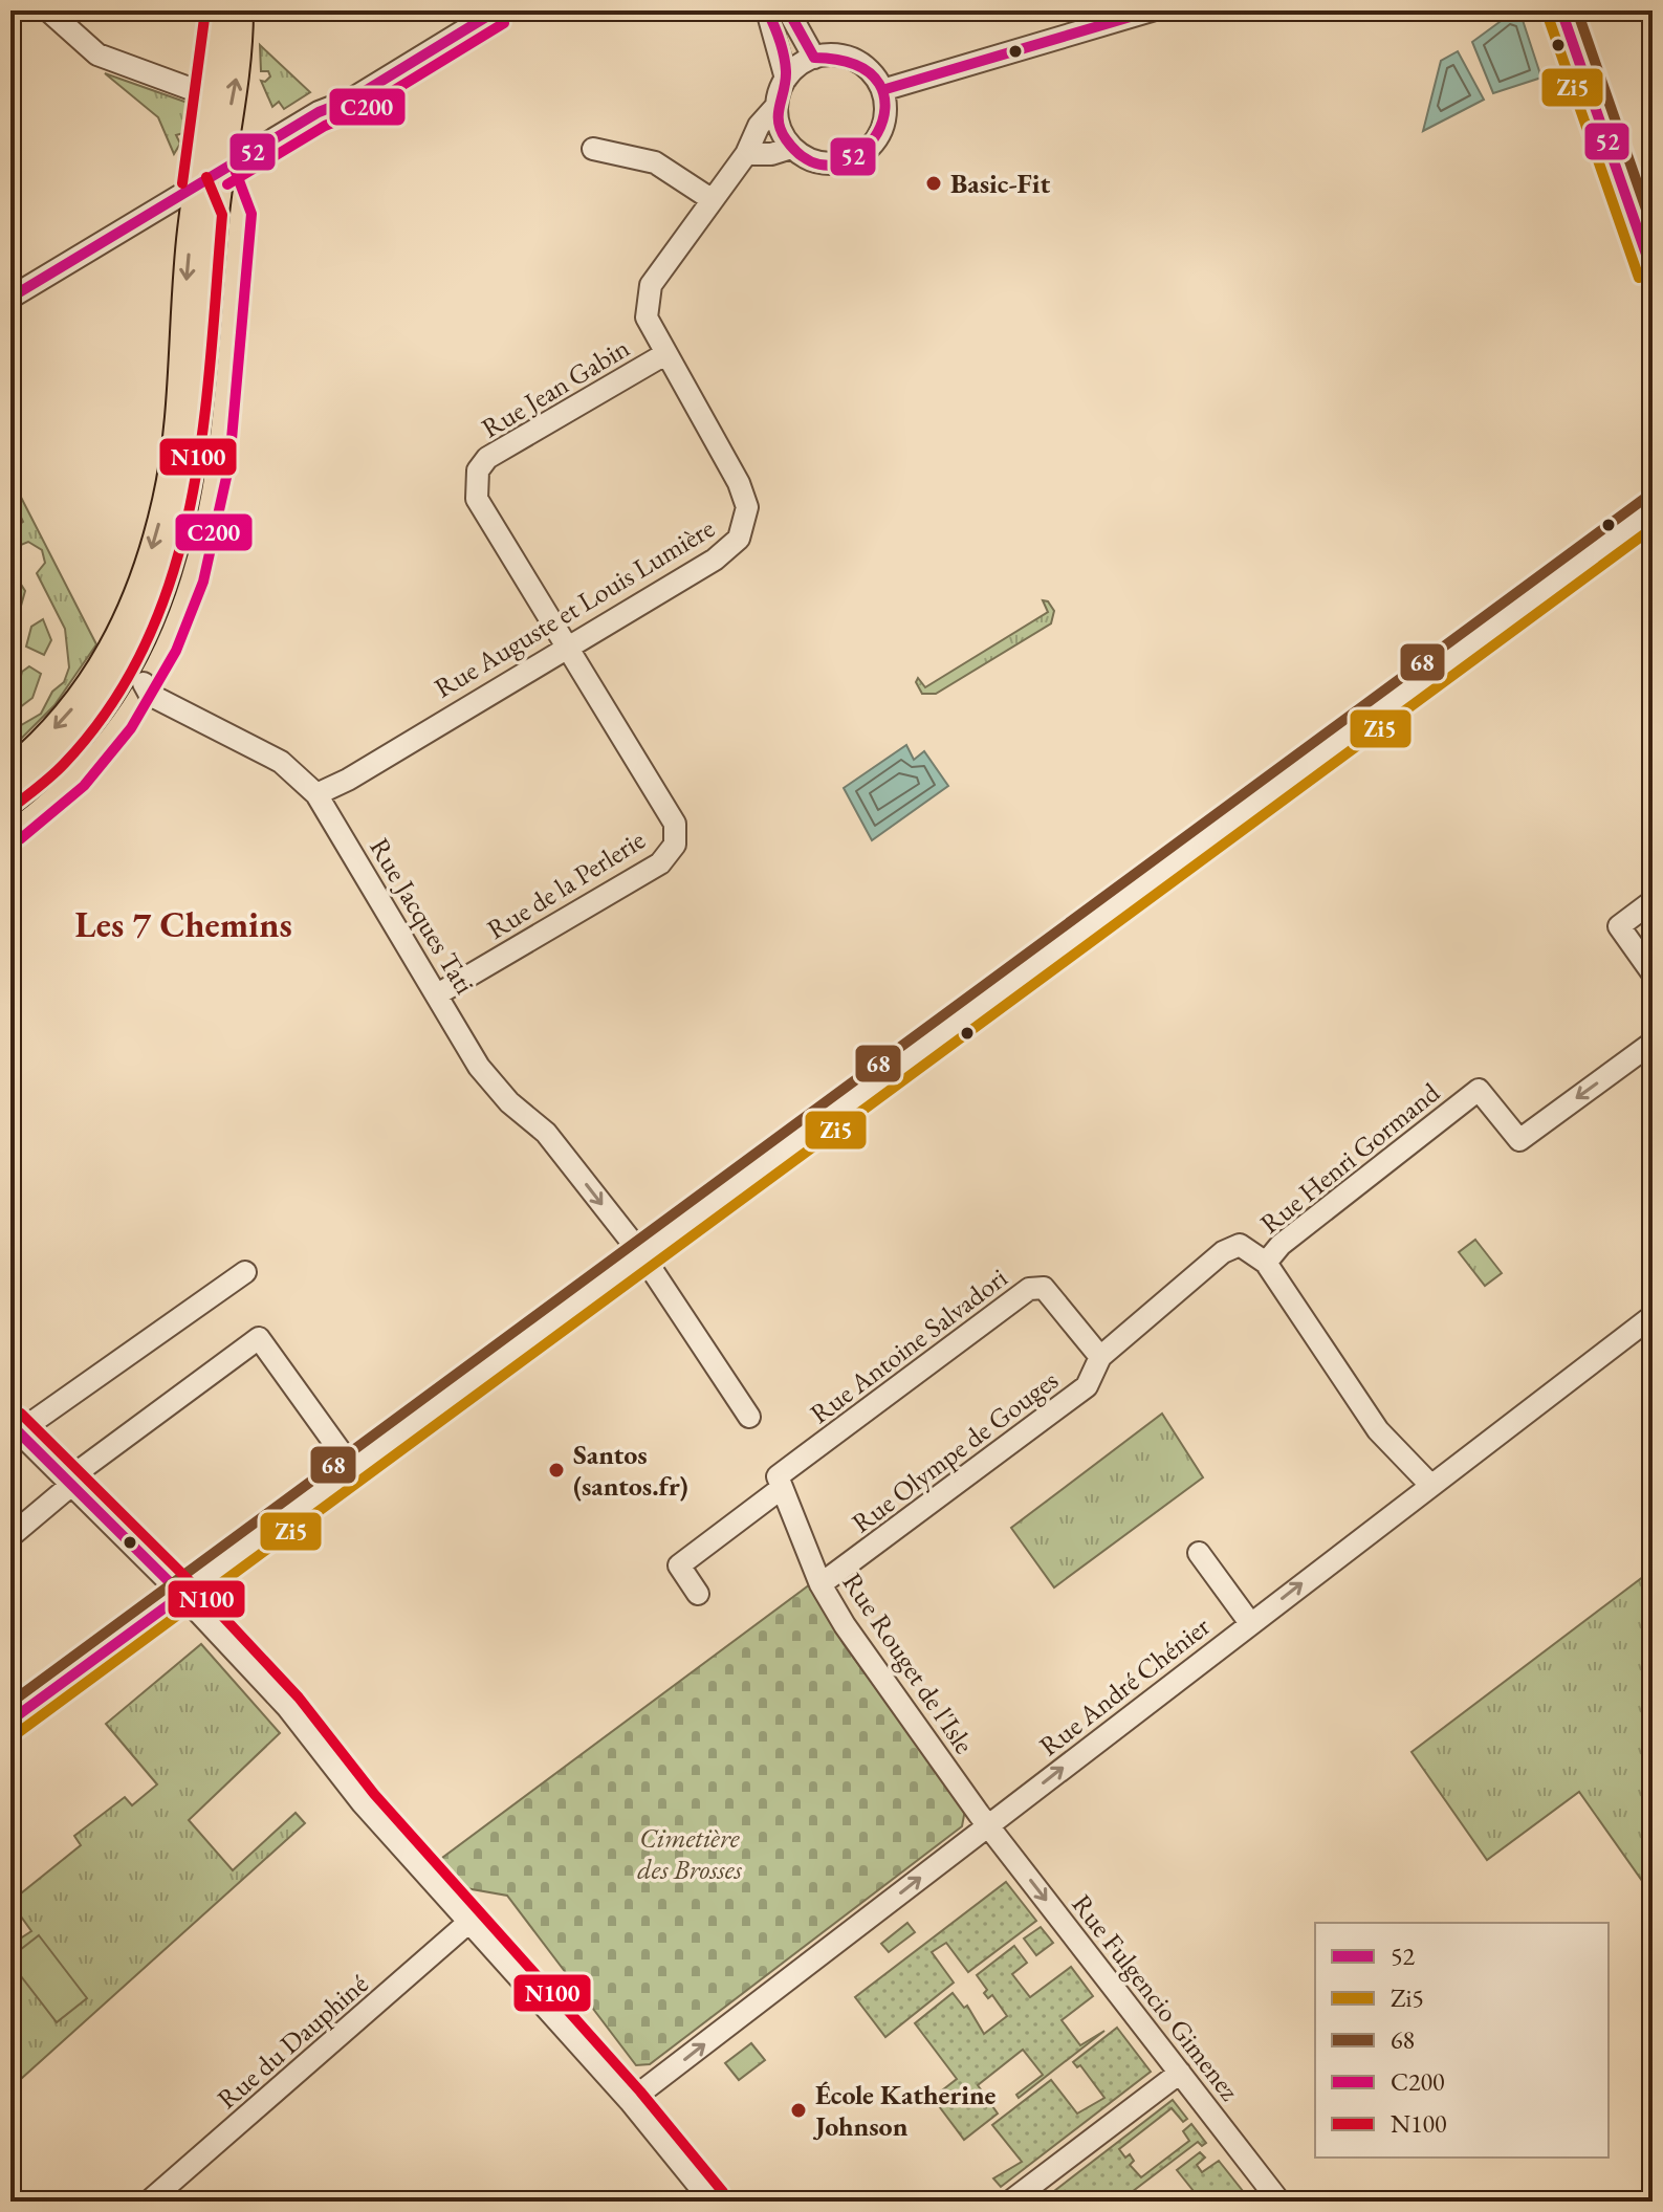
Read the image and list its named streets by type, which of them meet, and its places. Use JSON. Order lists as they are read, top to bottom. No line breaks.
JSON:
{"streets":{"street":["Rue Jean Gabin","Rue Auguste et Louis Lumière","Rue de la Perlerie","Rue Jacques Tati","Rue Henri Gormand","Rue Antoine Salvadori","Rue Olympe de Gouges","Rue Rouget de l'Isle","Rue André Chénier","Rue Fulgencio Gimenez","Rue du Dauphiné"]},"crossings":[["Rue Jean Gabin","Rue Auguste et Louis Lumière"],["Rue Jean Gabin","Rue de la Perlerie"],["Rue Auguste et Louis Lumière","Rue de la Perlerie"],["Rue Auguste et Louis Lumière","Rue Jacques Tati"],["Rue de la Perlerie","Rue Jacques Tati"],["Rue Henri Gormand","Rue Olympe de Gouges"],["Rue Henri Gormand","Rue André Chénier"],["Rue Antoine Salvadori","Rue Olympe de Gouges"],["Rue Antoine Salvadori","Rue Rouget de l'Isle"],["Rue Olympe de Gouges","Rue Rouget de l'Isle"],["Rue Rouget de l'Isle","Rue André Chénier"],["Rue Rouget de l'Isle","Rue Fulgencio Gimenez"],["Rue André Chénier","Rue Fulgencio Gimenez"]],"one_way":["Rue Jacques Tati","Rue Henri Gormand","Rue André Chénier","Rue Fulgencio Gimenez"],"districts":["Les 7 Chemins"],"parks":["Cimetière des Brosses"],"places":["Basic-Fit","Santos (santos.fr)","École Katherine Johnson"],"lines":["transit line 52","transit line 68","transit line N100","transit line Zi5","transit line C200"],"legend":["52","Zi5","68","C200","N100"]}
